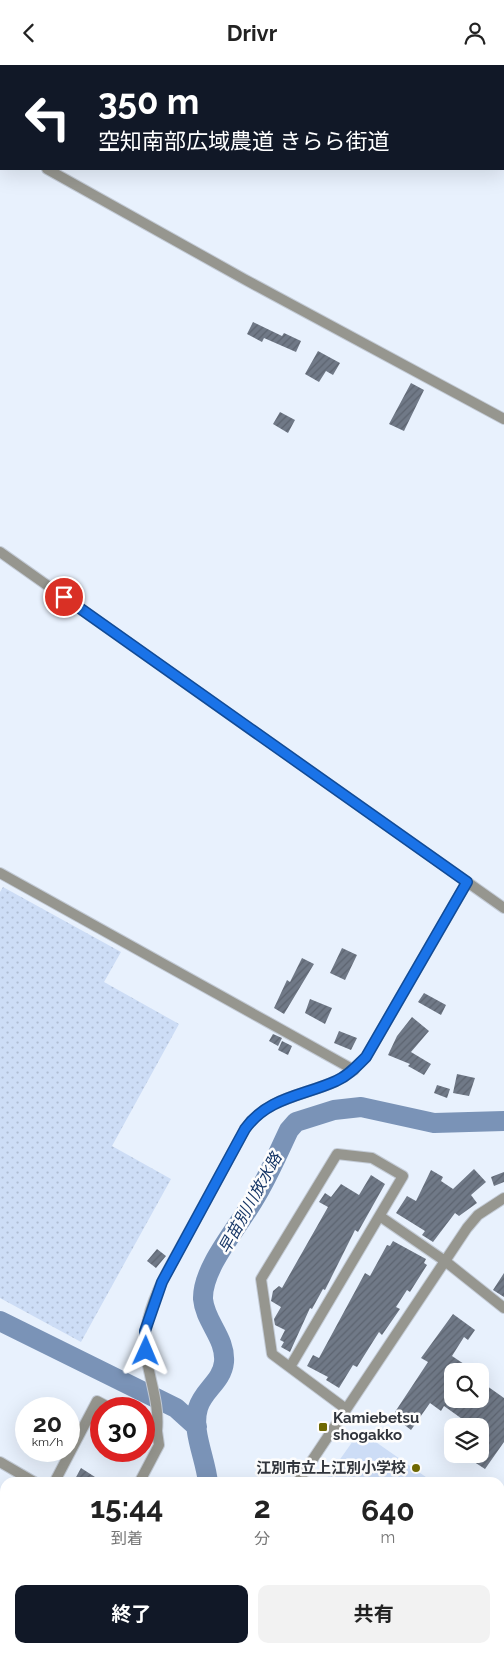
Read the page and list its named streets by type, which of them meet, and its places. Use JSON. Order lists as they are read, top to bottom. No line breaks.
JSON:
{"water":["早苗別川放水路"],"places":{"transit":["Kamiebetsu shogakko"],"other":["江別市立上江別小学校"]},"page":{"header":"Drivr","turn":["350 m","空知南部広域農道 きらら街道"],"speed":"20 km/h","limit":"30","eta":["15:44","到着","2","分","640","m"],"buttons":["終了","共有"]}}
